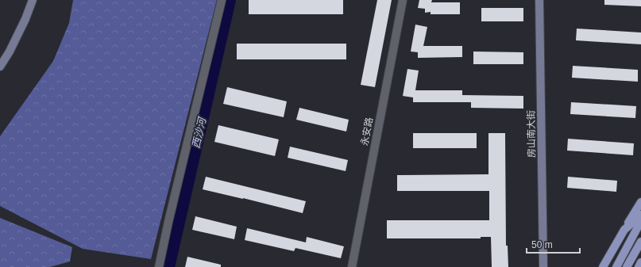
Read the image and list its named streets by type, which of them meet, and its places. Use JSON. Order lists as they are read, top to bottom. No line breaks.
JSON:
{"streets":{"main road":["房山南大街"],"street":["永安路"]},"water":["西沙河"],"scale_bar":"50 m"}
